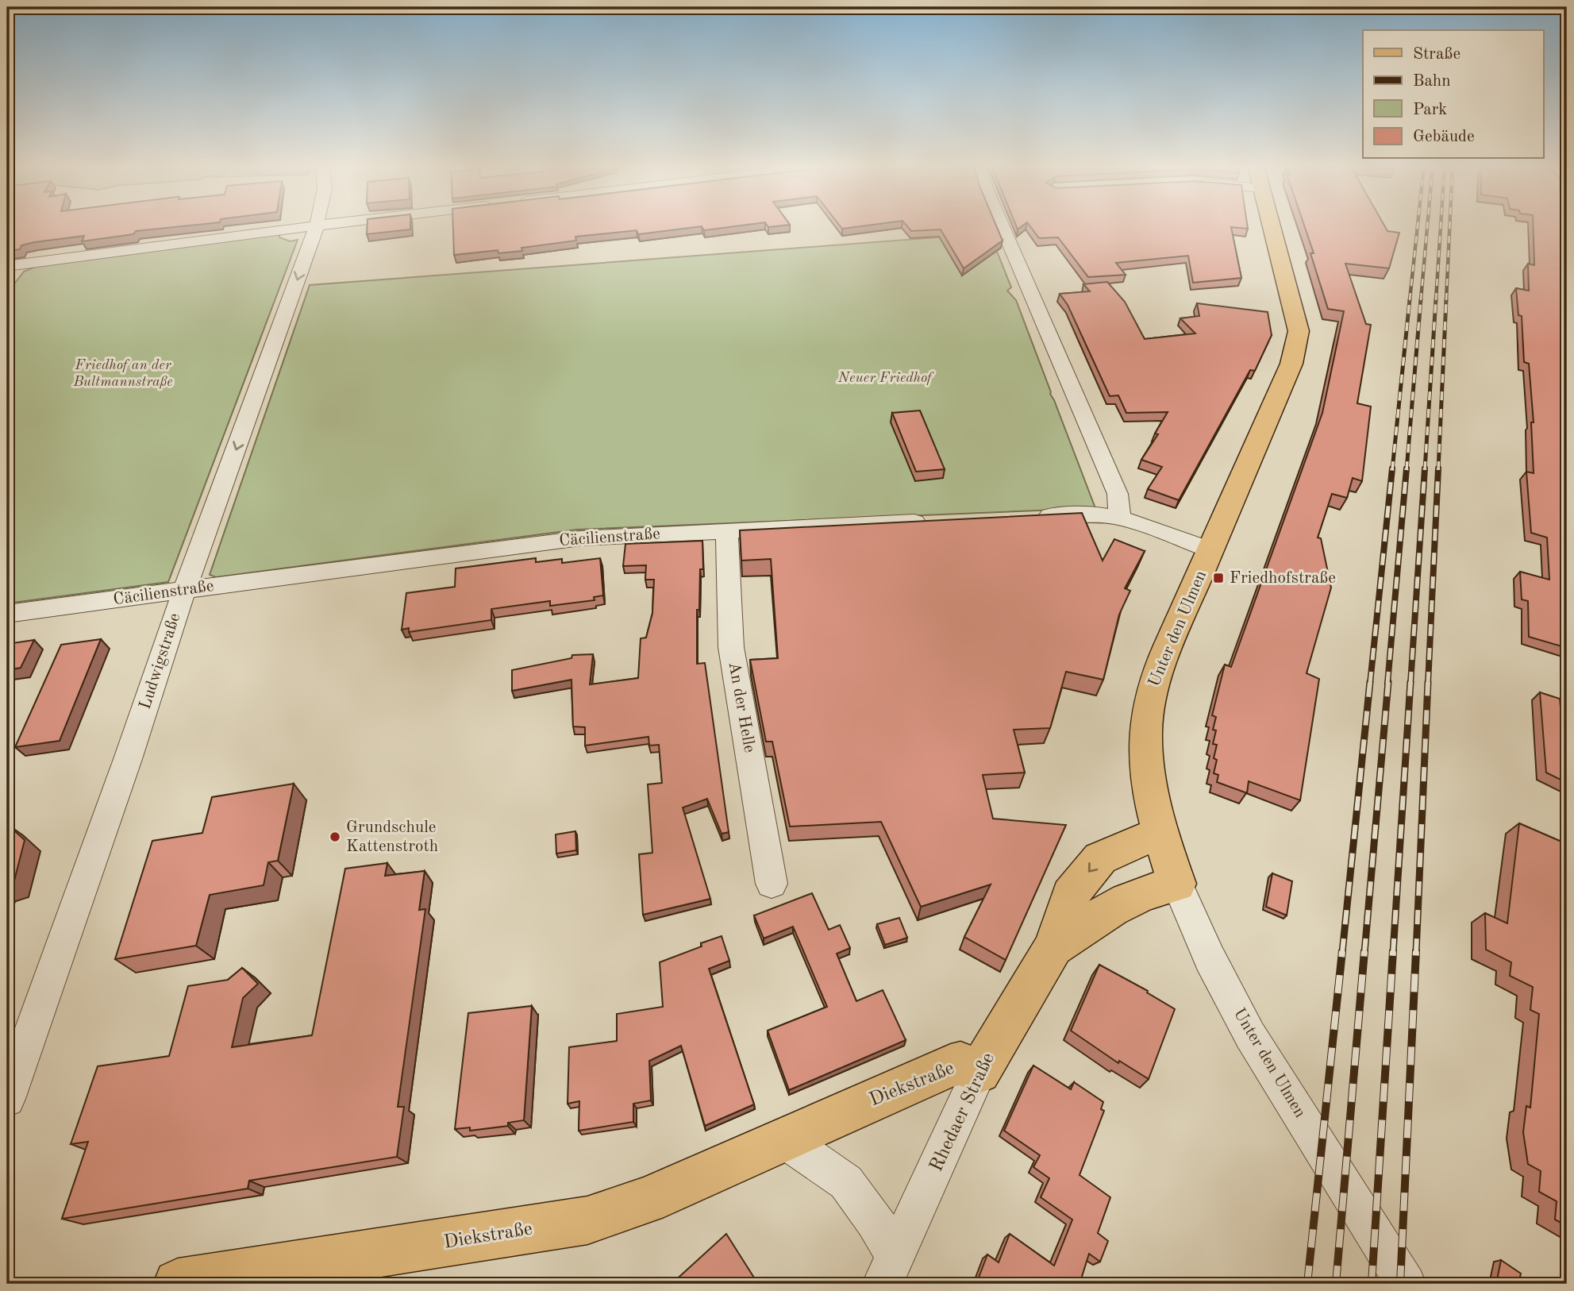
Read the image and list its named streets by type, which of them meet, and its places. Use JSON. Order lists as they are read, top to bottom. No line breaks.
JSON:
{"streets":{"main road":["Unter den Ulmen","Diekstraße","Rhedaer Straße"],"street":["Cäcilienstraße","Ludwigstraße","An der Helle"]},"crossings":[["Cäcilienstraße","Ludwigstraße"],["Cäcilienstraße","An der Helle"],["Unter den Ulmen","Rhedaer Straße"],["Diekstraße","Rhedaer Straße"]],"one_way":["Ludwigstraße"],"parks":["Friedhof an der Bultmannstraße","Neuer Friedhof"],"places":{"transit":["Friedhofstraße"],"other":["Grundschule Kattenstroth"]},"legend":["Straße","Bahn","Park","Gebäude"]}
